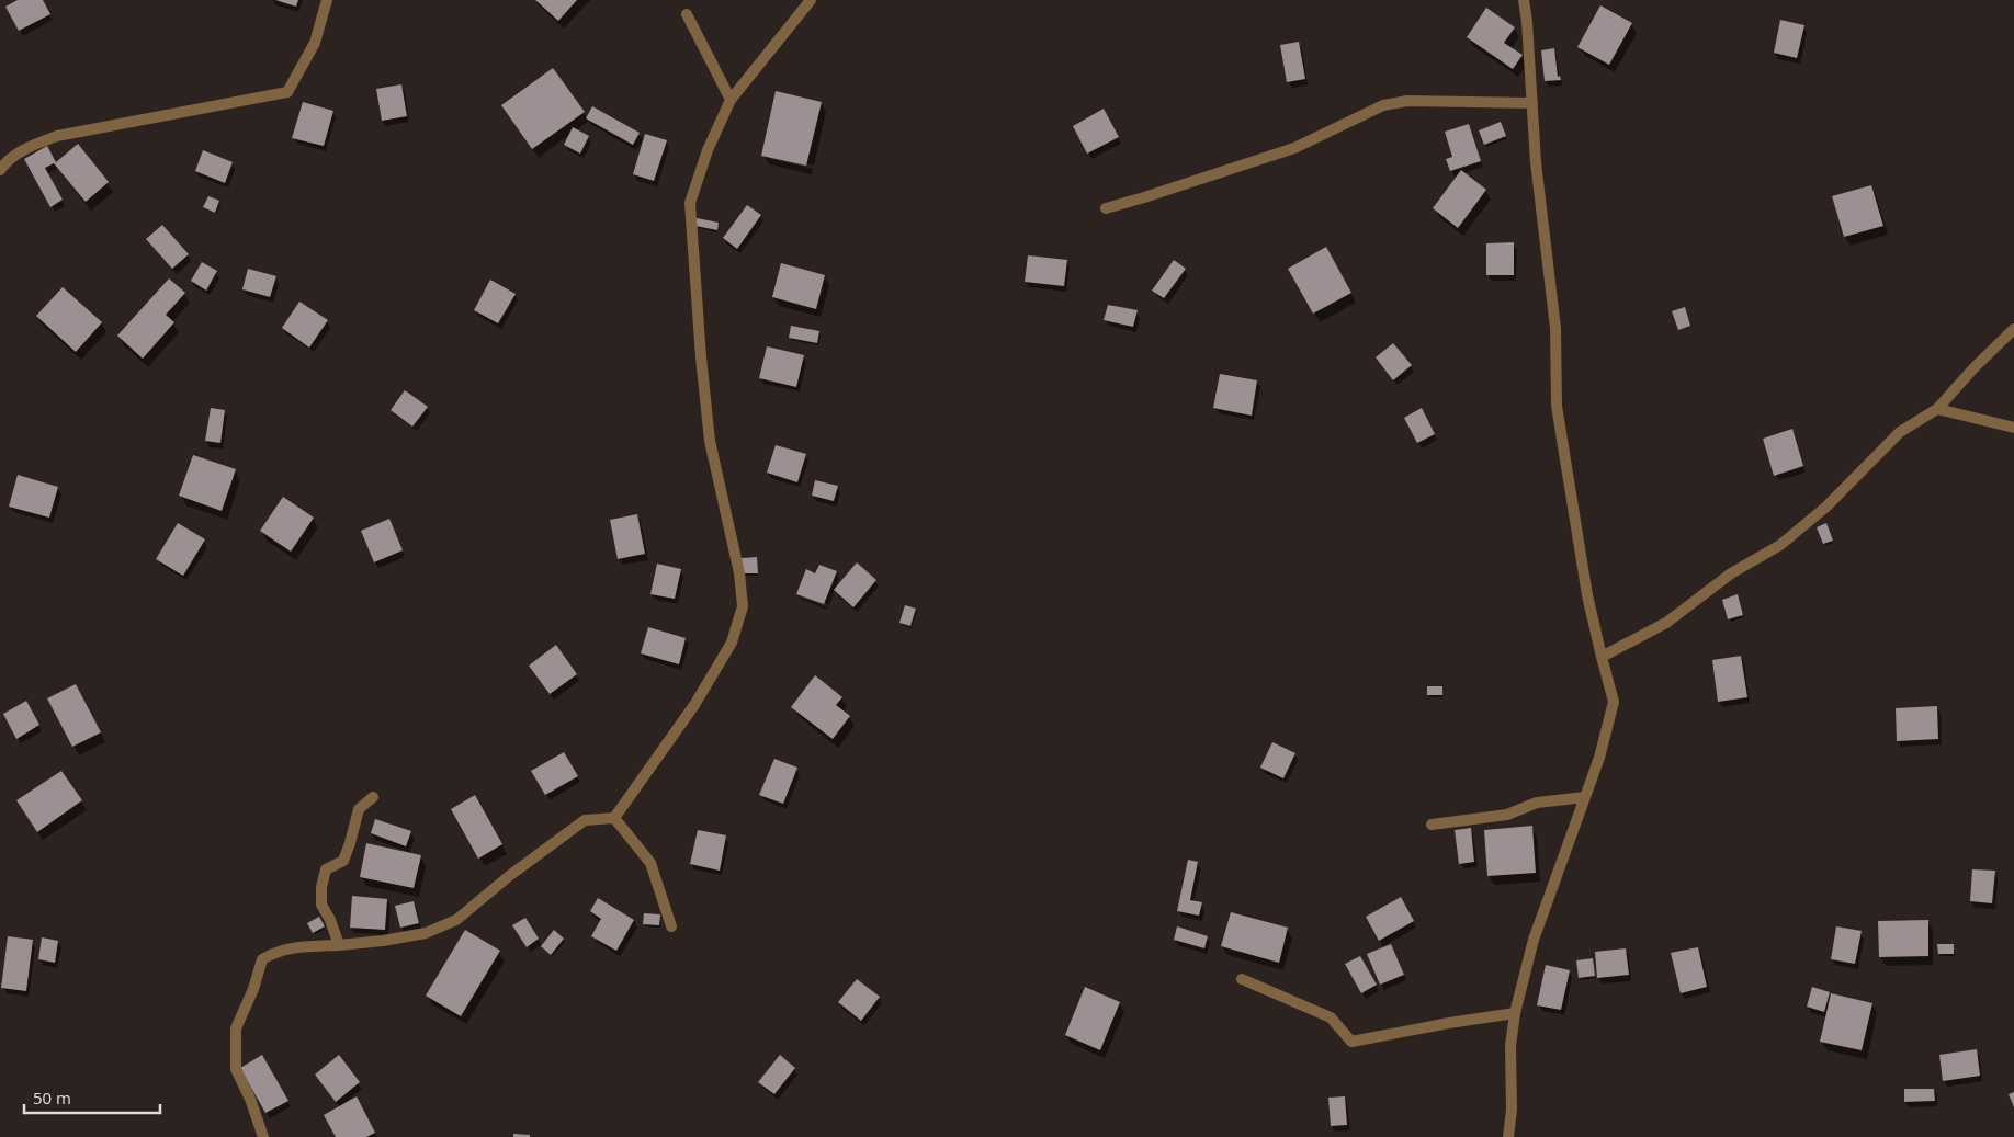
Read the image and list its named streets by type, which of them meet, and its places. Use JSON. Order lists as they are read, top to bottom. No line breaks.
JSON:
{"scale_bar":"50 m"}
